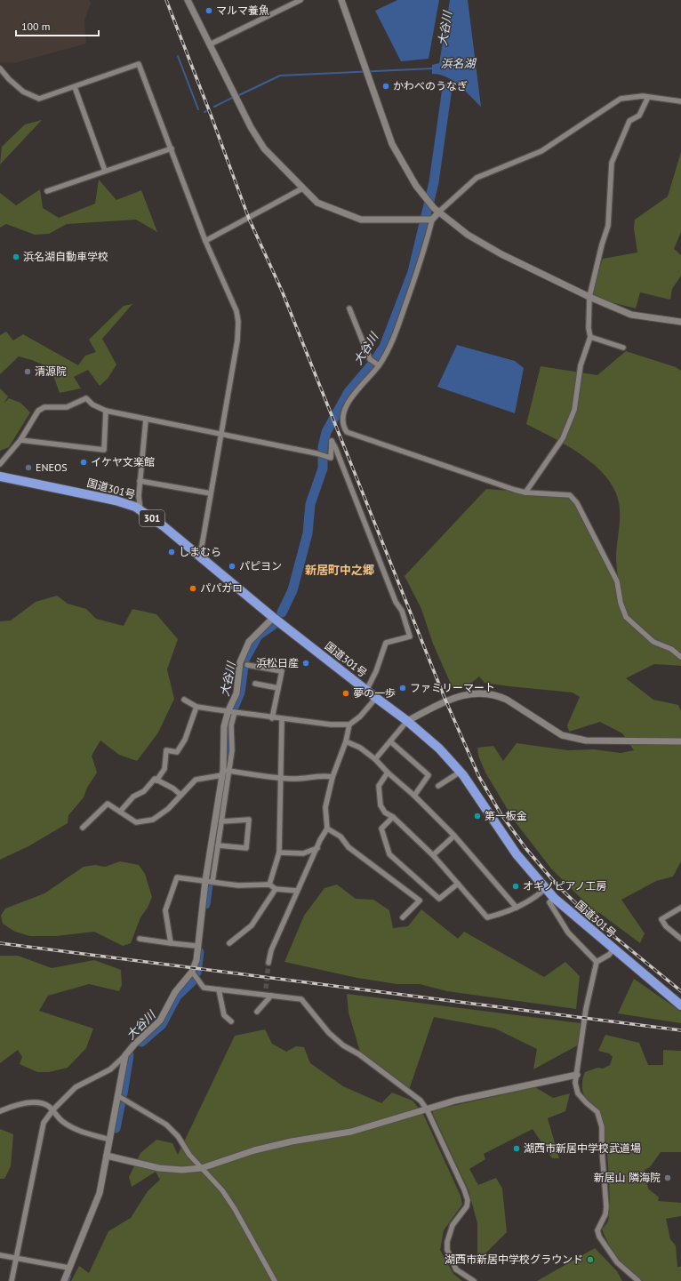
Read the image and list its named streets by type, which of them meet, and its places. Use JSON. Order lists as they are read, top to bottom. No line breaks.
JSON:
{"streets":{"highway":["国道301号","301"]},"districts":["新居町中之郷"],"water":["大谷川","浜名湖"],"places":["マルマ養魚","かわべのうなぎ","浜名湖自動車学校","清源院","イケヤ文楽館","ENEOS","しまむら","パピヨン","パパガロ","浜松日産","ファミリーマート","夢の一歩","第一板金","オギノピアノ工房","湖西市新居中学校武道場","新居山 隣海院","湖西市新居中学校グラウンド"],"scale_bar":"100 m"}
